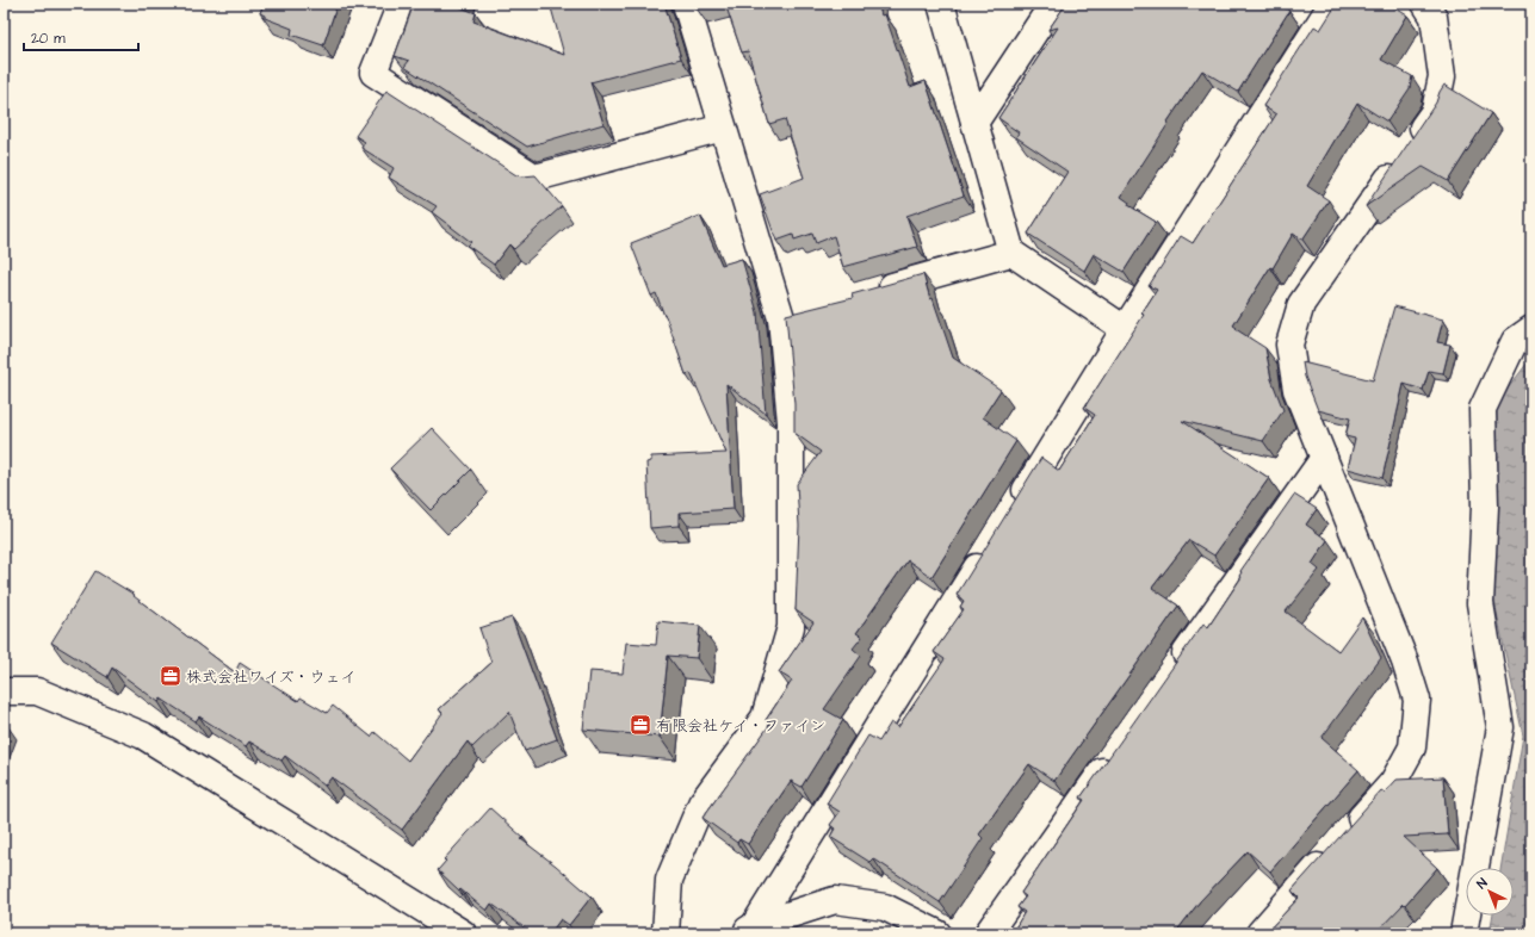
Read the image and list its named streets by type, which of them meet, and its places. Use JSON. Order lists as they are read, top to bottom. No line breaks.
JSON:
{"places":{"office":["株式会社ワイズ・ウェイ","有限会社ケイ・ファイン"]},"scale_bar":"20 m","north":"top left"}
